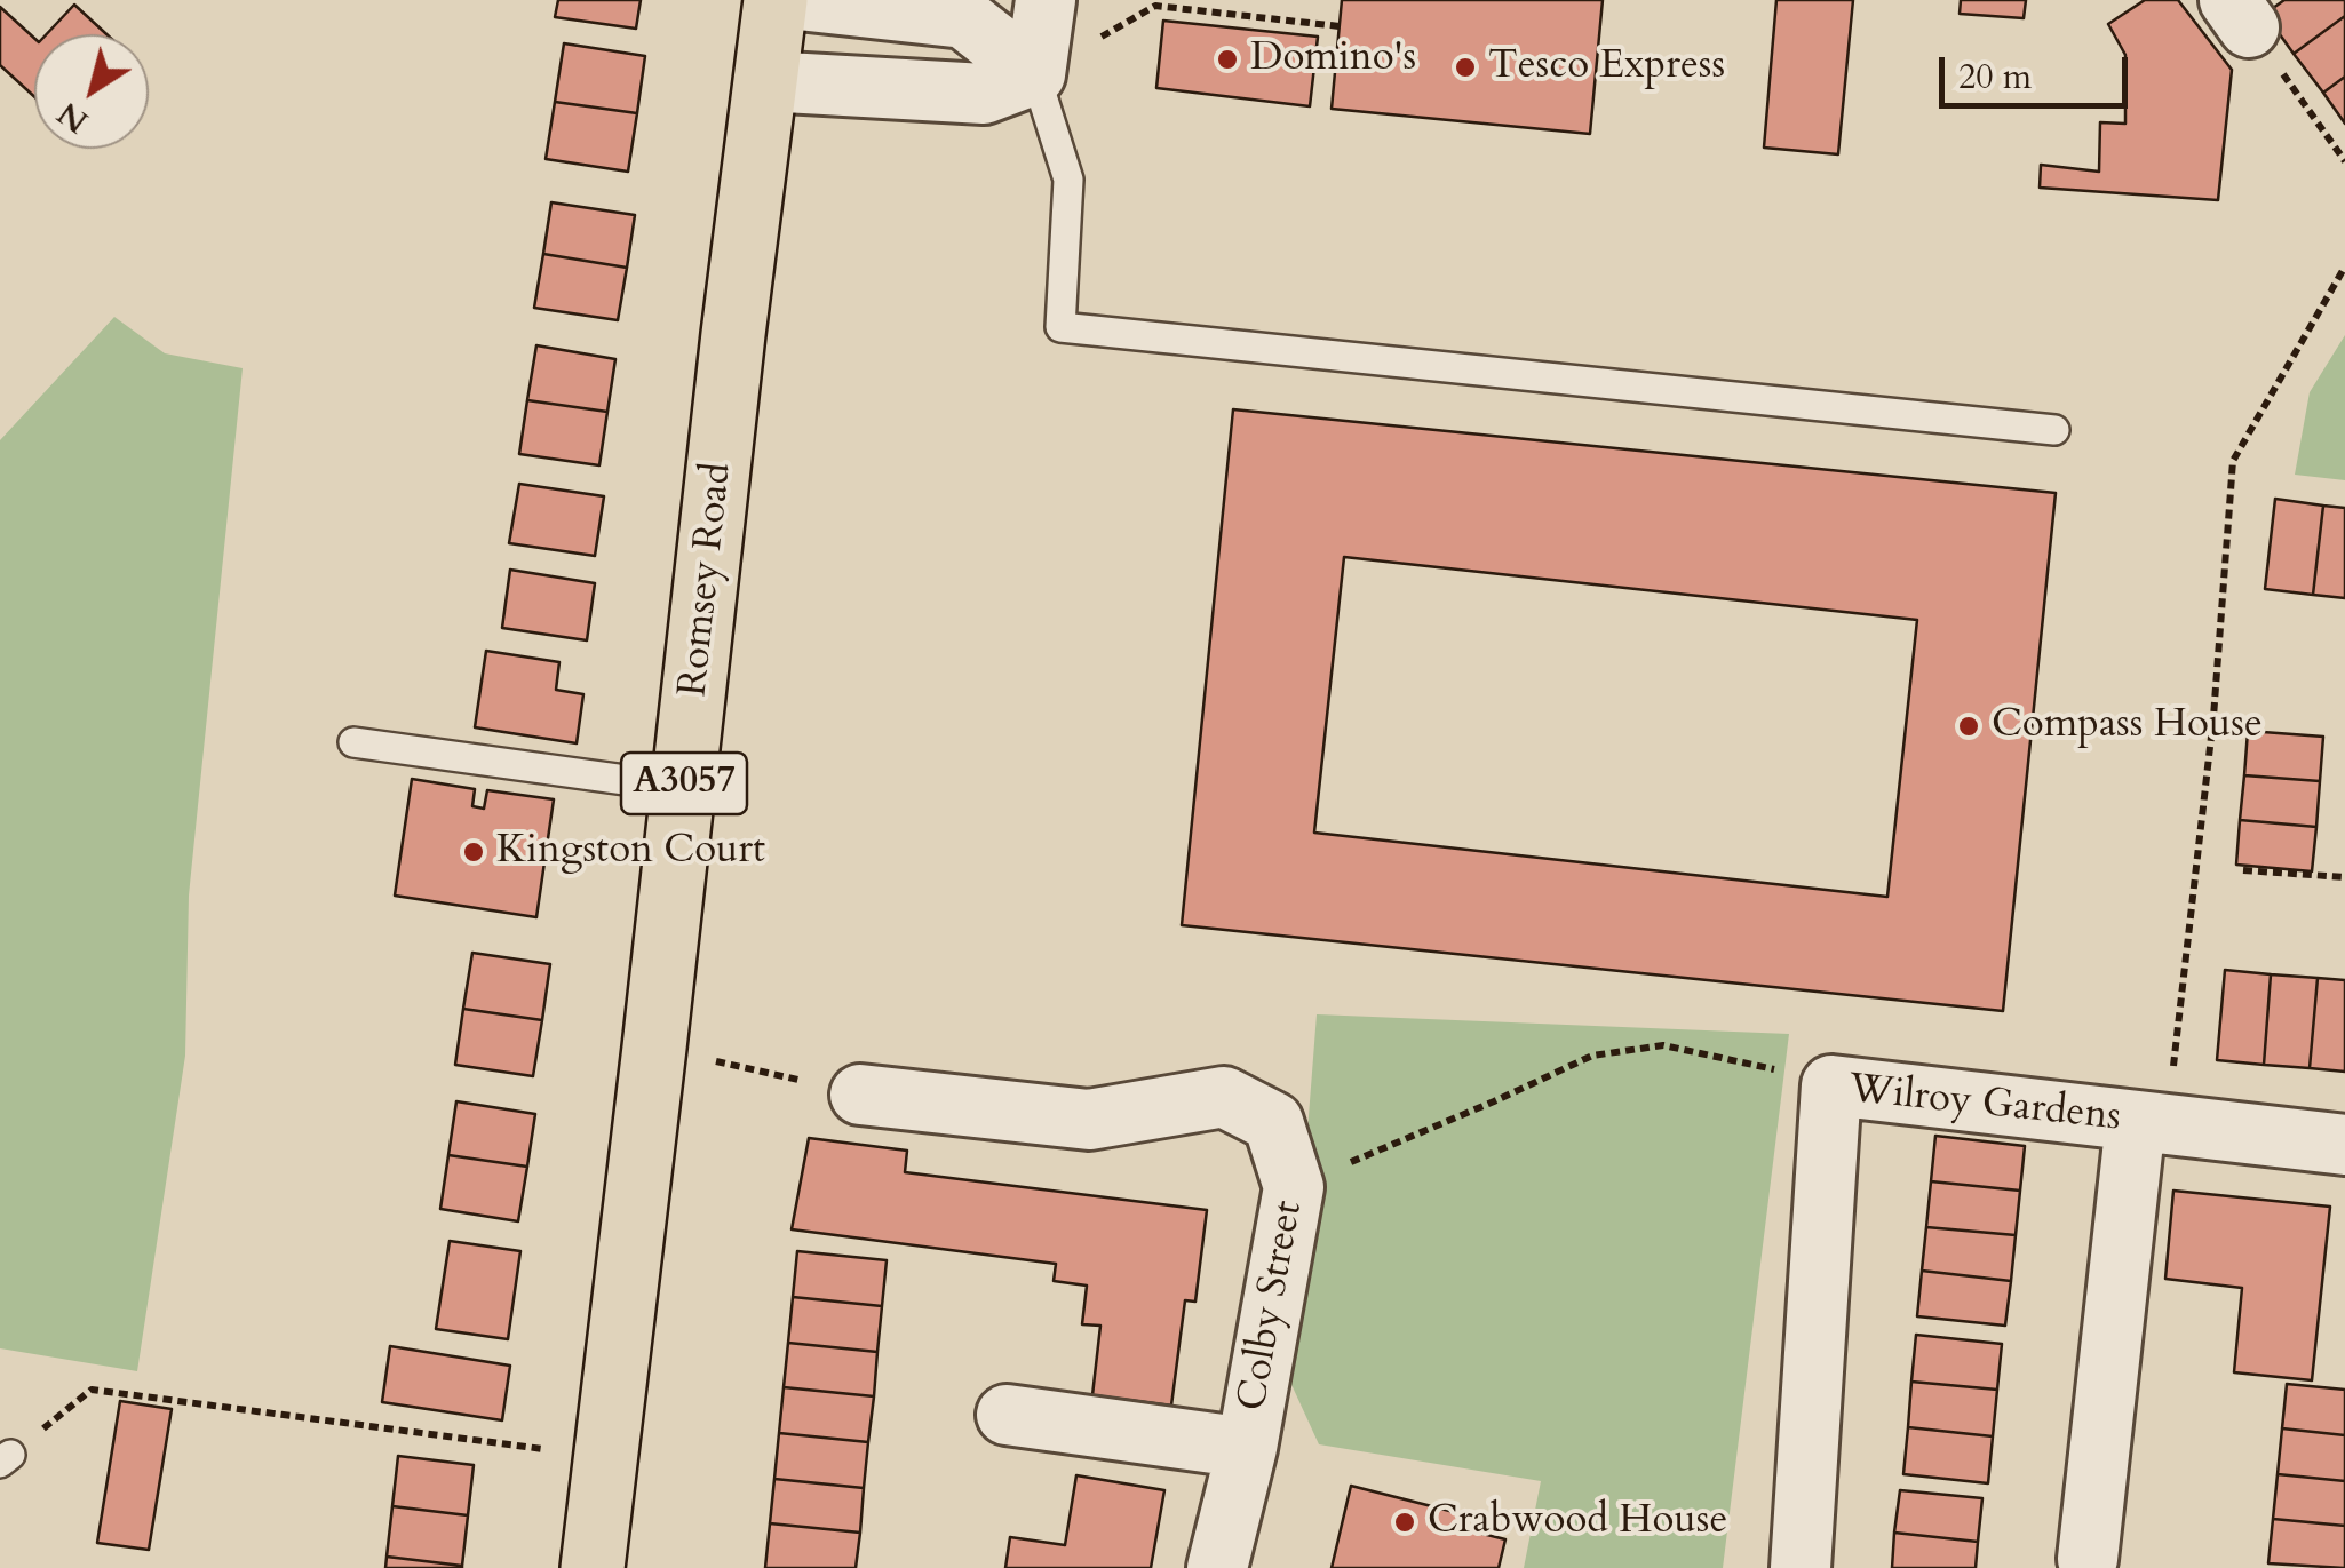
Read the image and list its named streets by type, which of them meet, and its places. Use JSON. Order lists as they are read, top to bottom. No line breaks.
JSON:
{"streets":{"main road":["Romsey Road","A3057"],"street":["Wilroy Gardens","Colby Street"]},"places":["Domino's","Tesco Express","Compass House","Kingston Court","Crabwood House"],"scale_bar":"20 m","north":"bottom left"}
